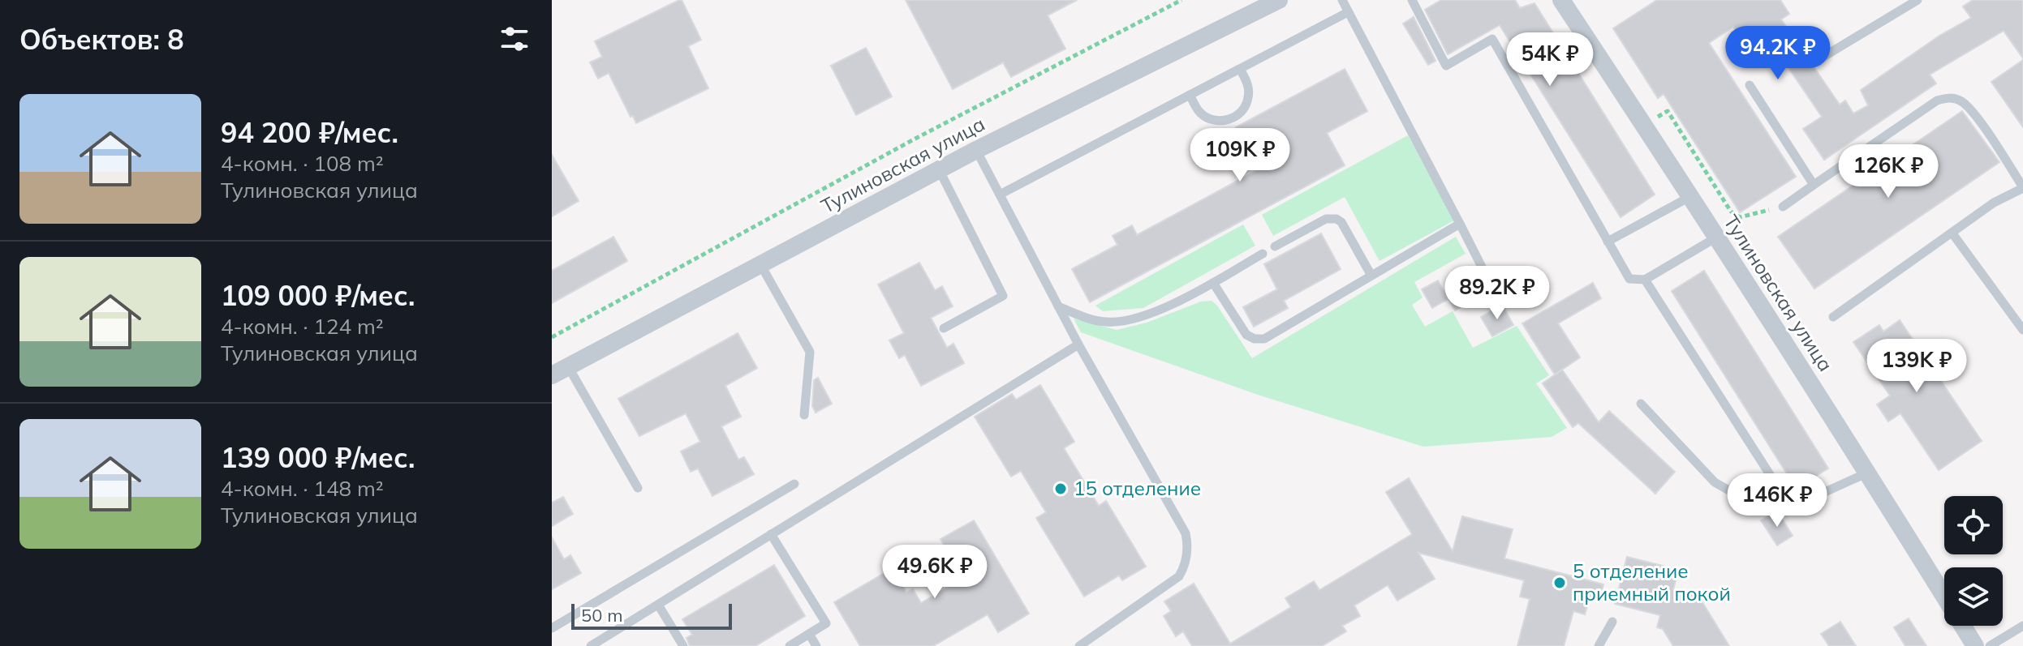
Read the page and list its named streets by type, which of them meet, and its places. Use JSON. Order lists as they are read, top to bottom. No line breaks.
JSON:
{"streets":{"street":["Тулиновская улица"]},"places":["15 отделение","5 отделение приемный покой"],"scale_bar":"50 m","page":{"heading":"Объектов: 8","price":["94.2K ₽","54K ₽","109K ₽","126K ₽","89.2K ₽","139K ₽","146K ₽","49.6K ₽"],"list":[{"name":"94 200 ₽/мес.","note":"4-комн. · 108 m² · Тулиновская улица"},{"name":"109 000 ₽/мес.","note":"4-комн. · 124 m² · Тулиновская улица"},{"name":"139 000 ₽/мес.","note":"4-комн. · 148 m² · Тулиновская улица"}],"scale":"50 m"}}
